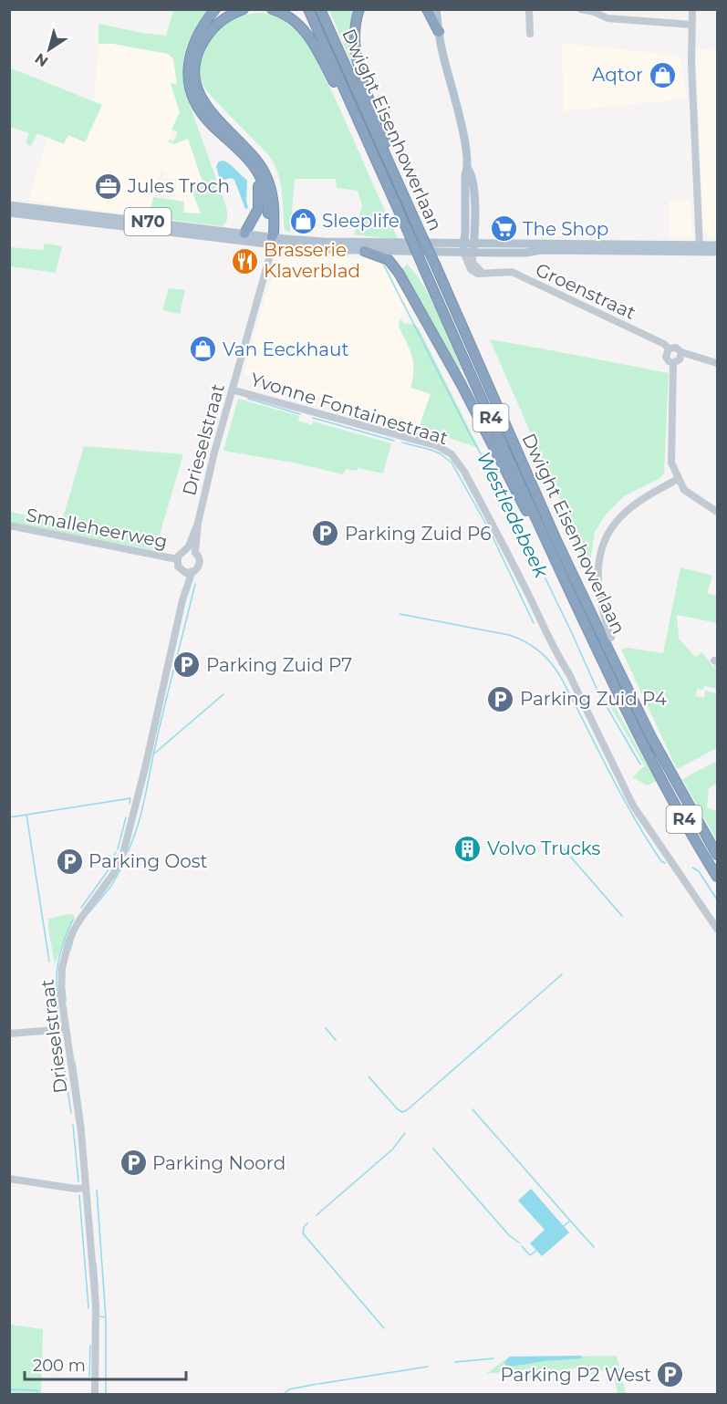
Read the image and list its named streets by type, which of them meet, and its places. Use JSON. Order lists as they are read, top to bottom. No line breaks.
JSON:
{"streets":{"highway":["Dwight Eisenhowerlaan","R4"],"main road":["N70"],"street":["Groenstraat","Yvonne Fontainestraat","Drieselstraat","Smalleheerweg"]},"crossings":[["N70","Drieselstraat"],["Yvonne Fontainestraat","Drieselstraat"],["Drieselstraat","Smalleheerweg"]],"water":["Westledebeek"],"places":{"shop":["Aqtor","Sleeplife","Van Eeckhaut"],"office":["Jules Troch"],"supermarket":["The Shop"],"restaurant":["Brasserie Klaverblad"],"parking":["Parking Zuid P6","Parking Zuid P7","Parking Zuid P4","Parking Oost","Parking Noord","Parking P2 West"],"building":["Volvo Trucks"]},"scale_bar":"200 m","north":"bottom left"}
